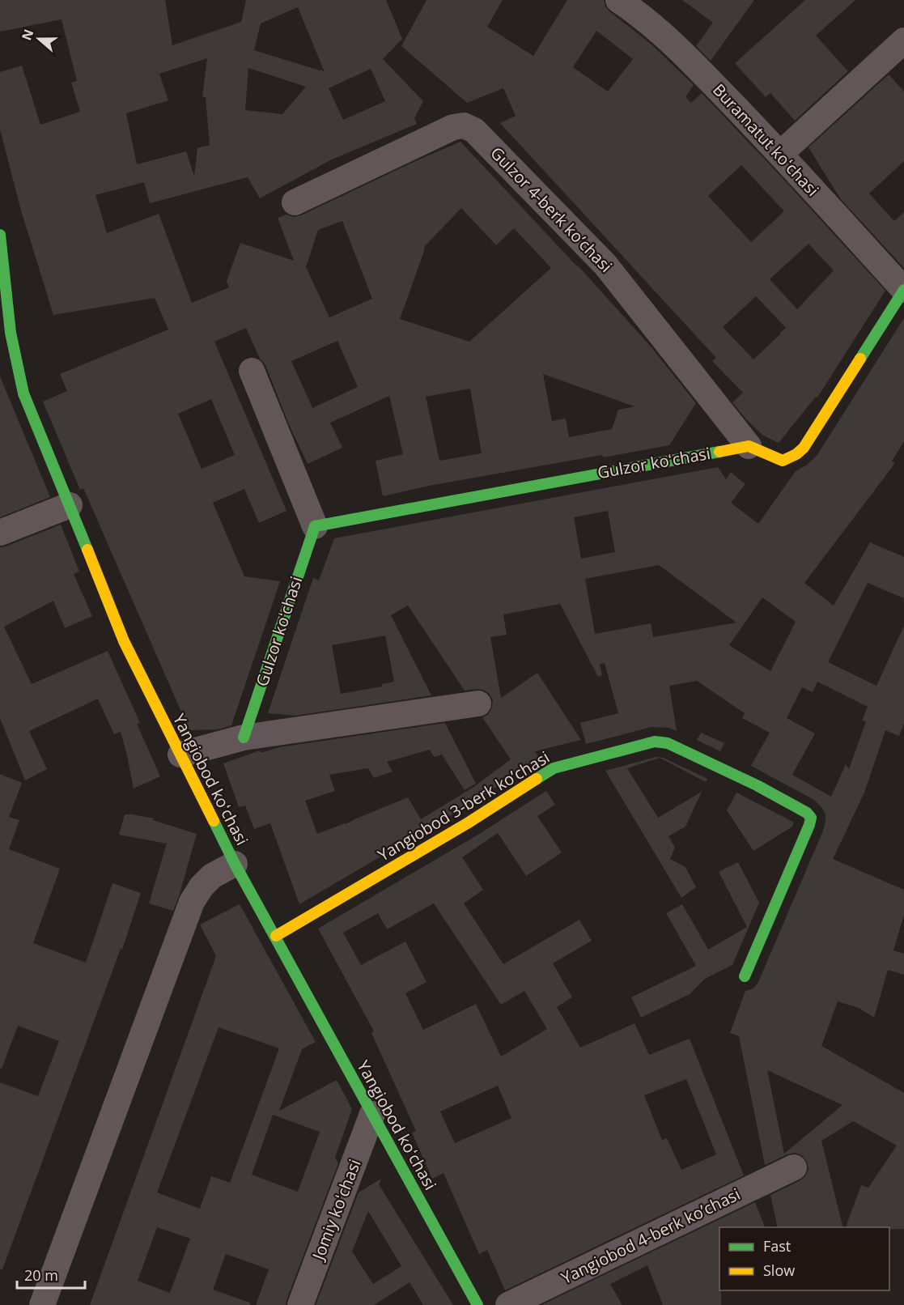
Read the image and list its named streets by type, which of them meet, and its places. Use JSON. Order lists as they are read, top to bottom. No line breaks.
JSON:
{"streets":{"street":["Buramatut koʻchasi","Gulzor 4-berk koʼchasi","Gulzor koʻchasi","Yangiobod koʻchasi","Yangiobod 3-berk koʼchasi","Jomiy koʻchasi","Yangiobod 4-berk koʼchasi"]},"crossings":[["Gulzor 4-berk koʼchasi","Gulzor koʻchasi"],["Yangiobod koʻchasi","Yangiobod 3-berk koʼchasi"],["Yangiobod koʻchasi","Jomiy koʻchasi"]],"legend":["Fast","Slow"],"scale_bar":"20 m","north":"left"}
